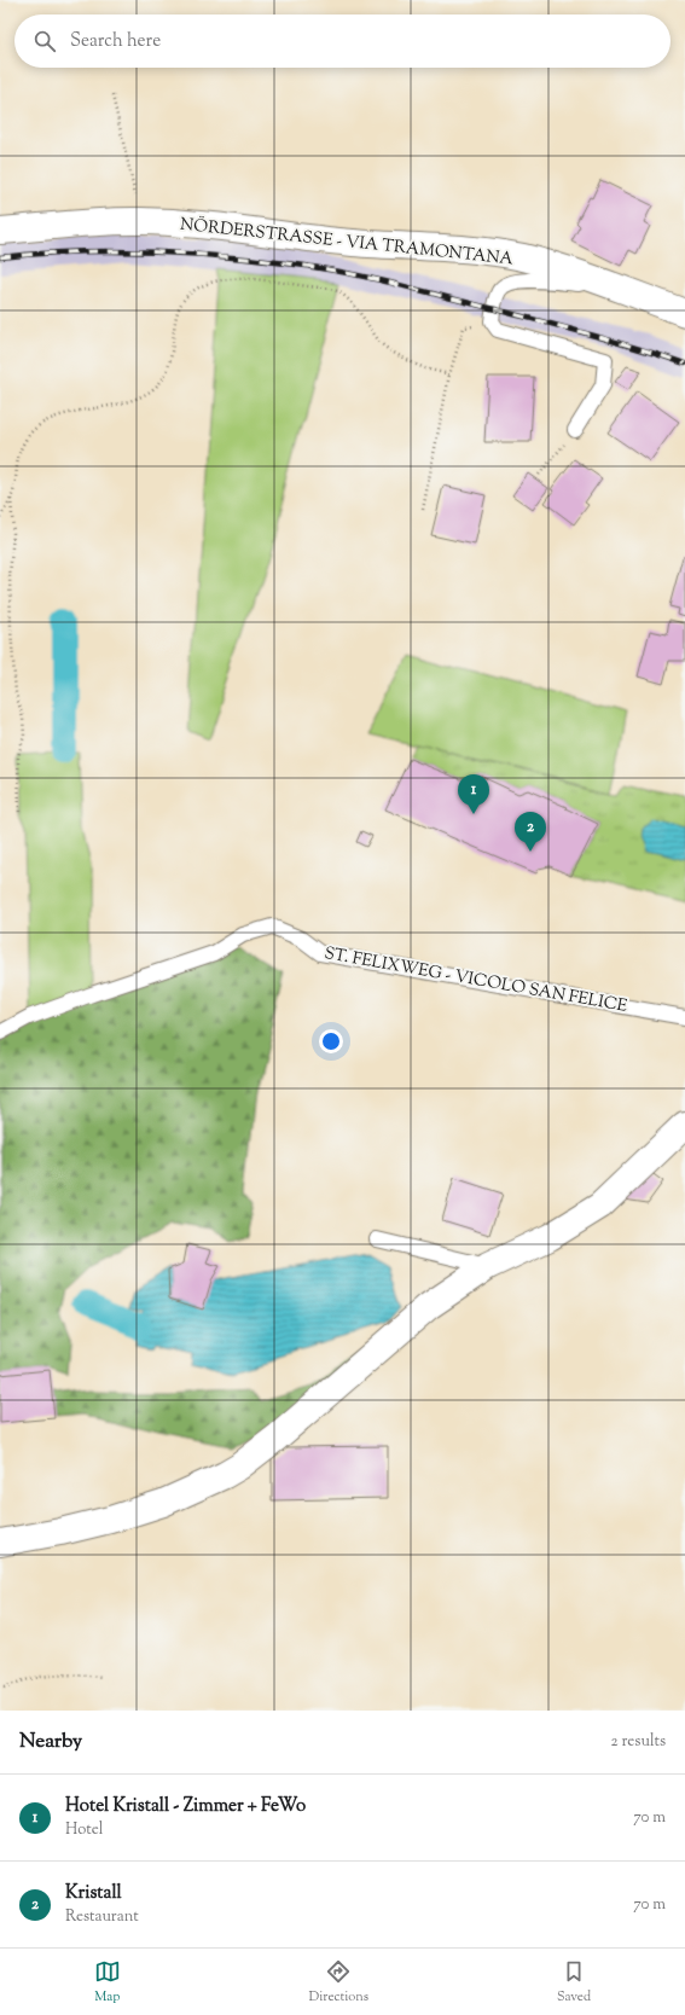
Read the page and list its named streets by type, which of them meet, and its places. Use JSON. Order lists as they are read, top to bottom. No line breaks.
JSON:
{"streets":{"street":["NÖRDERSTRASSE - VIA TRAMONTANA"],"lane":["ST. FELIXWEG - VICOLO SAN FELICE"]},"page":{"search":"Search here","pins":["1","2"],"heading":["Nearby","2 results"],"list":[{"mark":"1","name":"Hotel Kristall - Zimmer + FeWo","note":"Hotel","value":"70 m"},{"mark":"2","name":"Kristall","note":"Restaurant","value":"70 m"}],"nav":["Map","Directions","Saved"]}}
